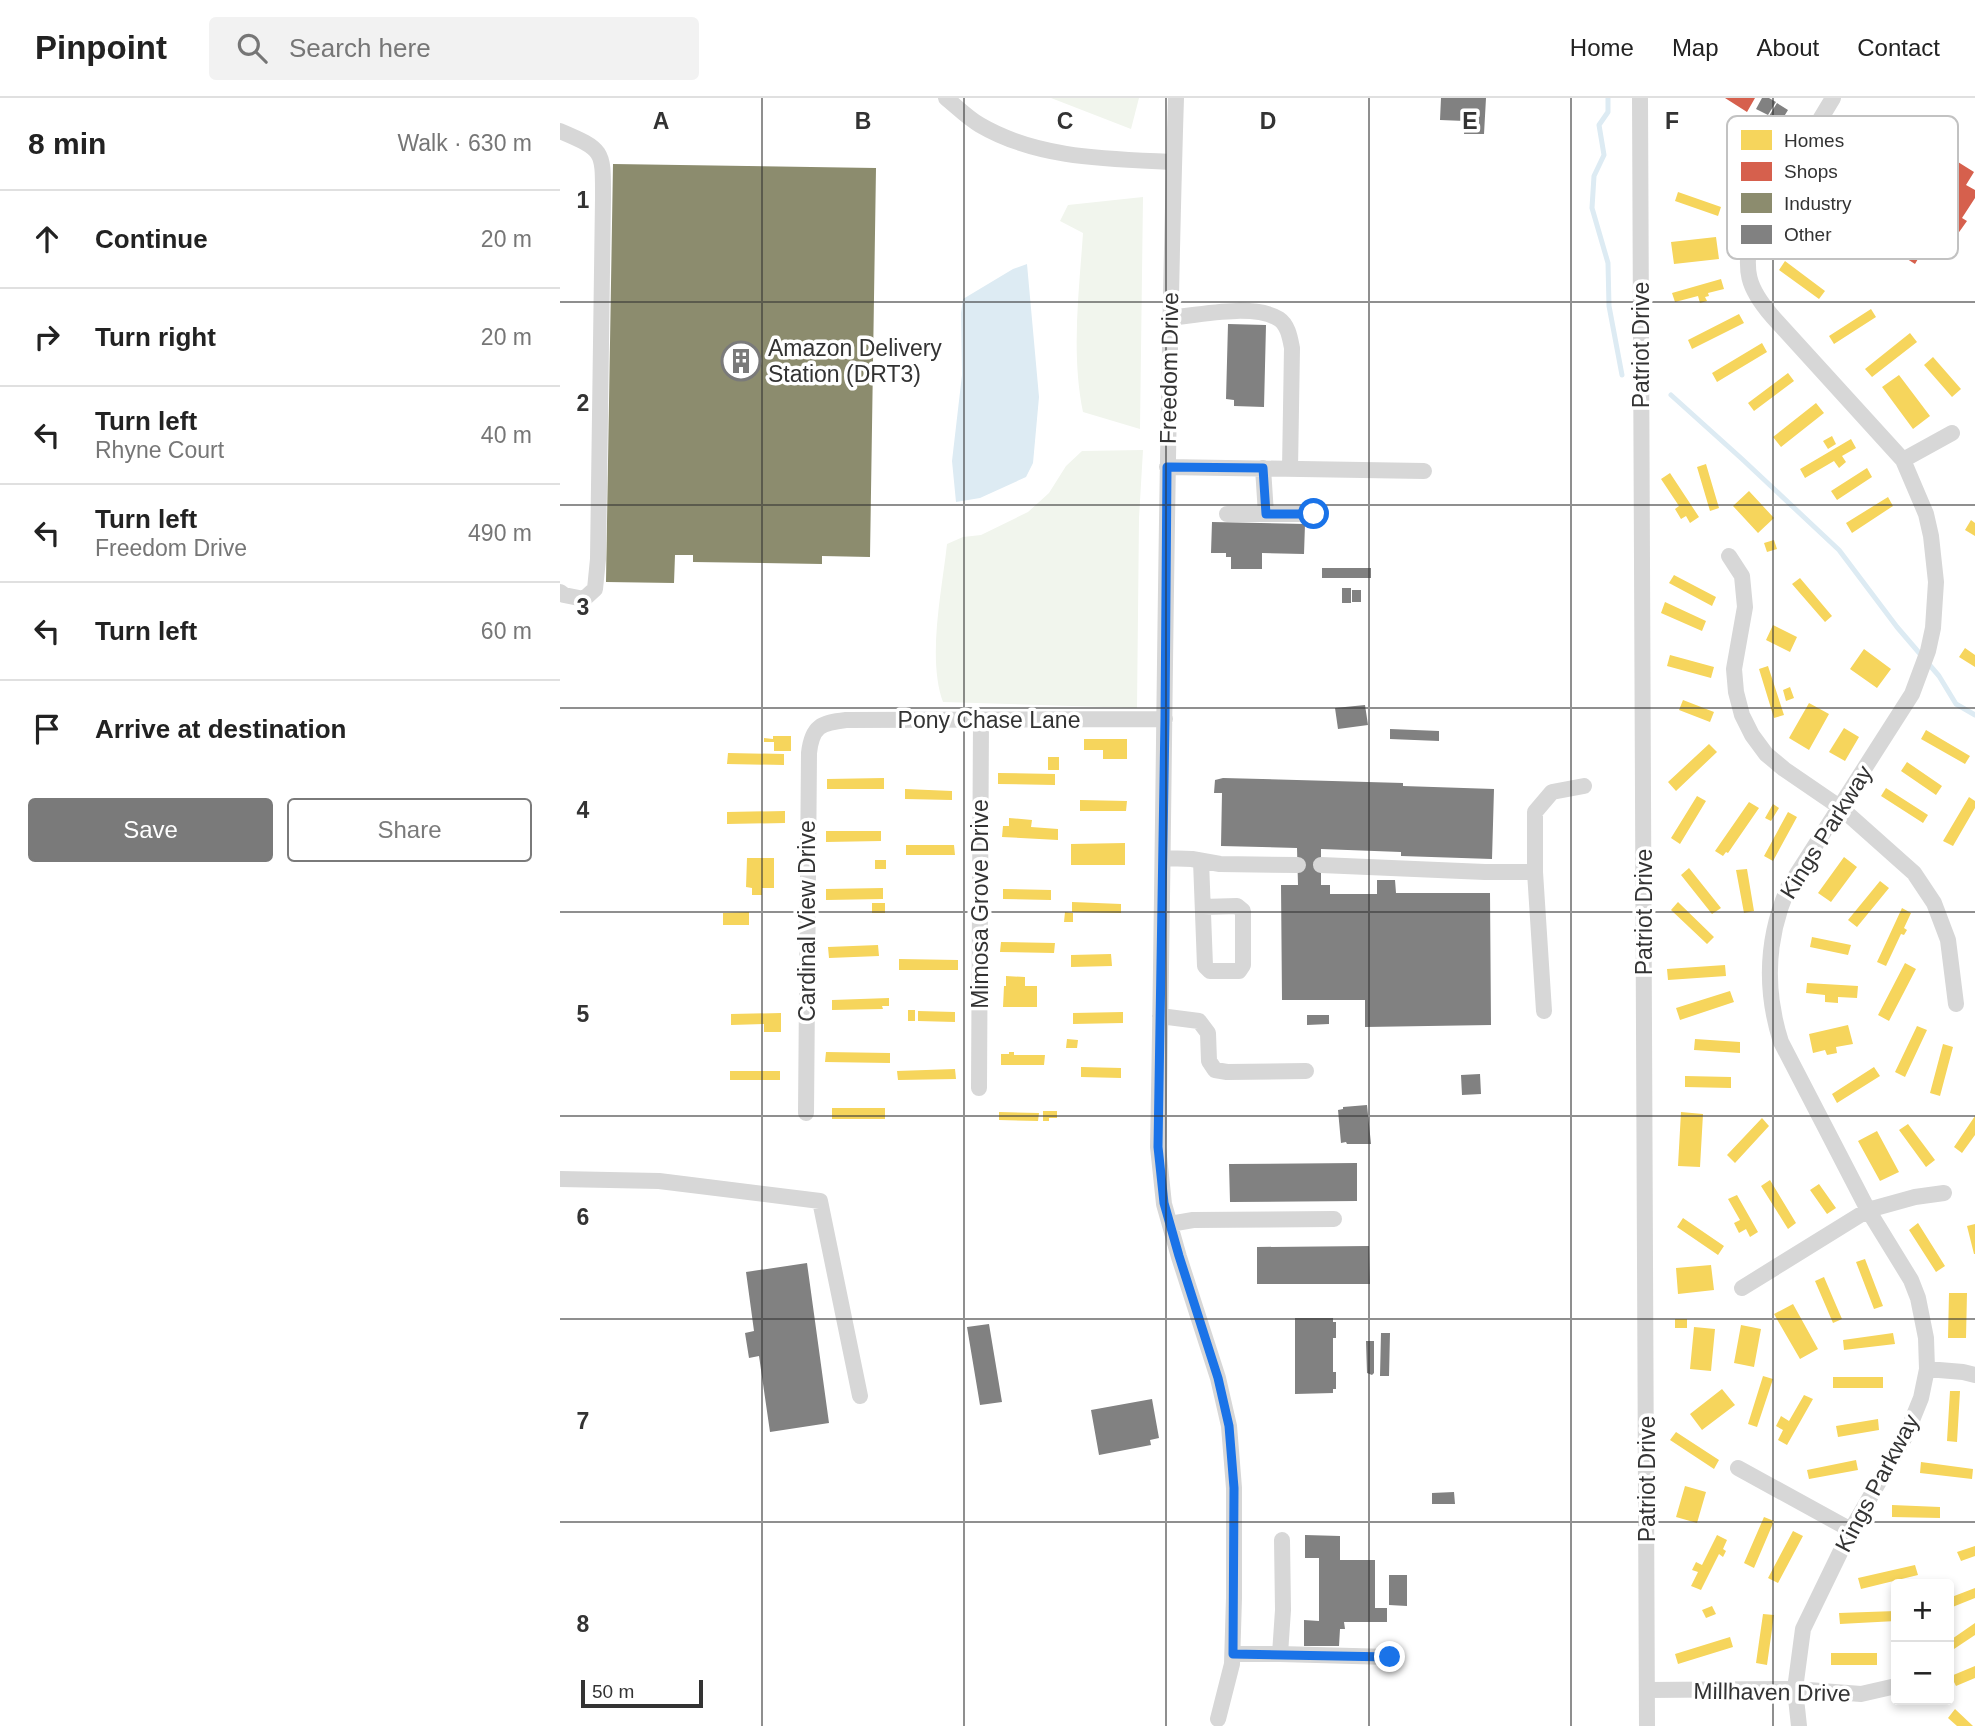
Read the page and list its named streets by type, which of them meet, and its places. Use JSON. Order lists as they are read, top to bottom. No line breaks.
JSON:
{"streets":{"street":["Patriot Drive","Freedom Drive","Pony Chase Lane","Kings Parkway","Mimosa Grove Drive","Cardinal View Drive","Millhaven Drive"]},"crossings":[["Patriot Drive","Millhaven Drive"],["Freedom Drive","Pony Chase Lane"],["Pony Chase Lane","Mimosa Grove Drive"],["Pony Chase Lane","Cardinal View Drive"],["Kings Parkway","Millhaven Drive"]],"places":{"building":["Amazon Delivery Station (DRT3)"]},"legend":["Homes","Shops","Industry","Other"],"scale_bar":"50 m","page":{"header":"Pinpoint","search":"Search here","nav":["Home","Map","About","Contact"],"heading":["8 min","Walk · 630 m"],"list":[["Continue","20 m"],["Turn right","20 m"],["Turn left","Rhyne Court","40 m"],["Turn left","Freedom Drive","490 m"],["Turn left","60 m"],"Arrive at destination"],"buttons":["Save","Share"],"map_buttons":["+","−"],"scale":"50 m"},"grid":{"columns":["A","B","C","D","E","F"],"rows":["1","2","3","4","5","6","7","8"]}}
